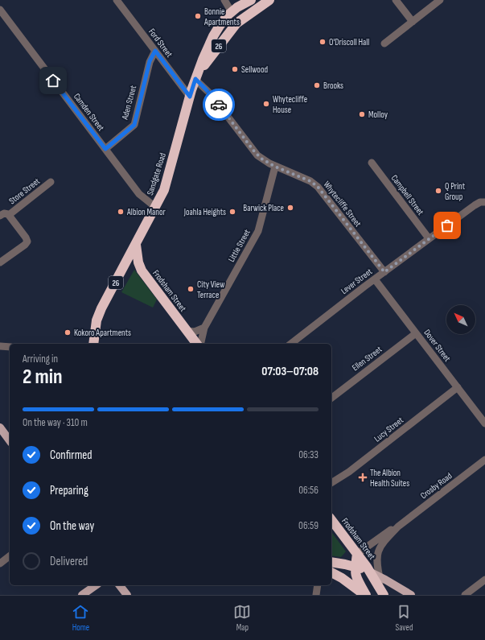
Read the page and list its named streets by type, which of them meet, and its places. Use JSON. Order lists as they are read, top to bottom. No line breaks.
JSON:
{"streets":{"highway":["26","Sandgate Road","Frodsham Street"],"street":["Ford Street","Aden Street","Camden Street","Store Street","Campbell Street","Whytecliffe Street","Little Street","Lever Street","Dover Street","Ellen Street","Lucy Street","Crosby Road"]},"crossings":[["Ford Street","Aden Street"],["Ford Street","Sandgate Road"],["Aden Street","Camden Street"],["Camden Street","Sandgate Road"],["Sandgate Road","Whytecliffe Street"],["Sandgate Road","Frodsham Street"],["Campbell Street","Lever Street"],["Whytecliffe Street","Little Street"],["Whytecliffe Street","Lever Street"],["Lever Street","Dover Street"],["Frodsham Street","Crosby Road"],["Dover Street","Ellen Street"],["Dover Street","Lucy Street"]],"places":{"other":["Bonnie Apartments","O'Driscoll Hall","Sellwood","Brooks","Whytecliffe House","Molloy","Q Print Group","Barwick Place","Albion Manor","Joahla Heights","City View Terrace","Kokoro Apartments"],"health":["The Albion Health Suites"]},"north":"top left","page":{"heading":["2 min","Arriving in","07:03–07:08"],"bar":"On the way · 310 m","list":[["Confirmed","06:33"],["Preparing","06:56"],["On the way","06:59"],"Delivered"],"tabs":["Home","Map","Saved"]}}
